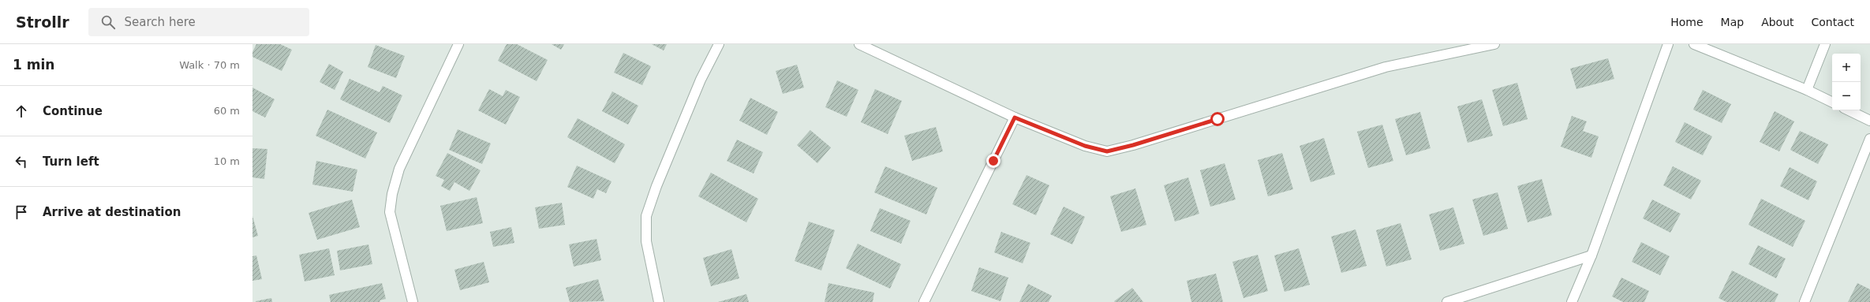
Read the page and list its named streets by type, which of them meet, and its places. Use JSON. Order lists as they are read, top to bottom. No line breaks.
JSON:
{"page":{"header":"Strollr","search":"Search here","nav":["Home","Map","About","Contact"],"heading":["1 min","Walk · 70 m"],"map_buttons":["+","−"],"list":[["Continue","60 m"],["Turn left","10 m"],"Arrive at destination"]}}
